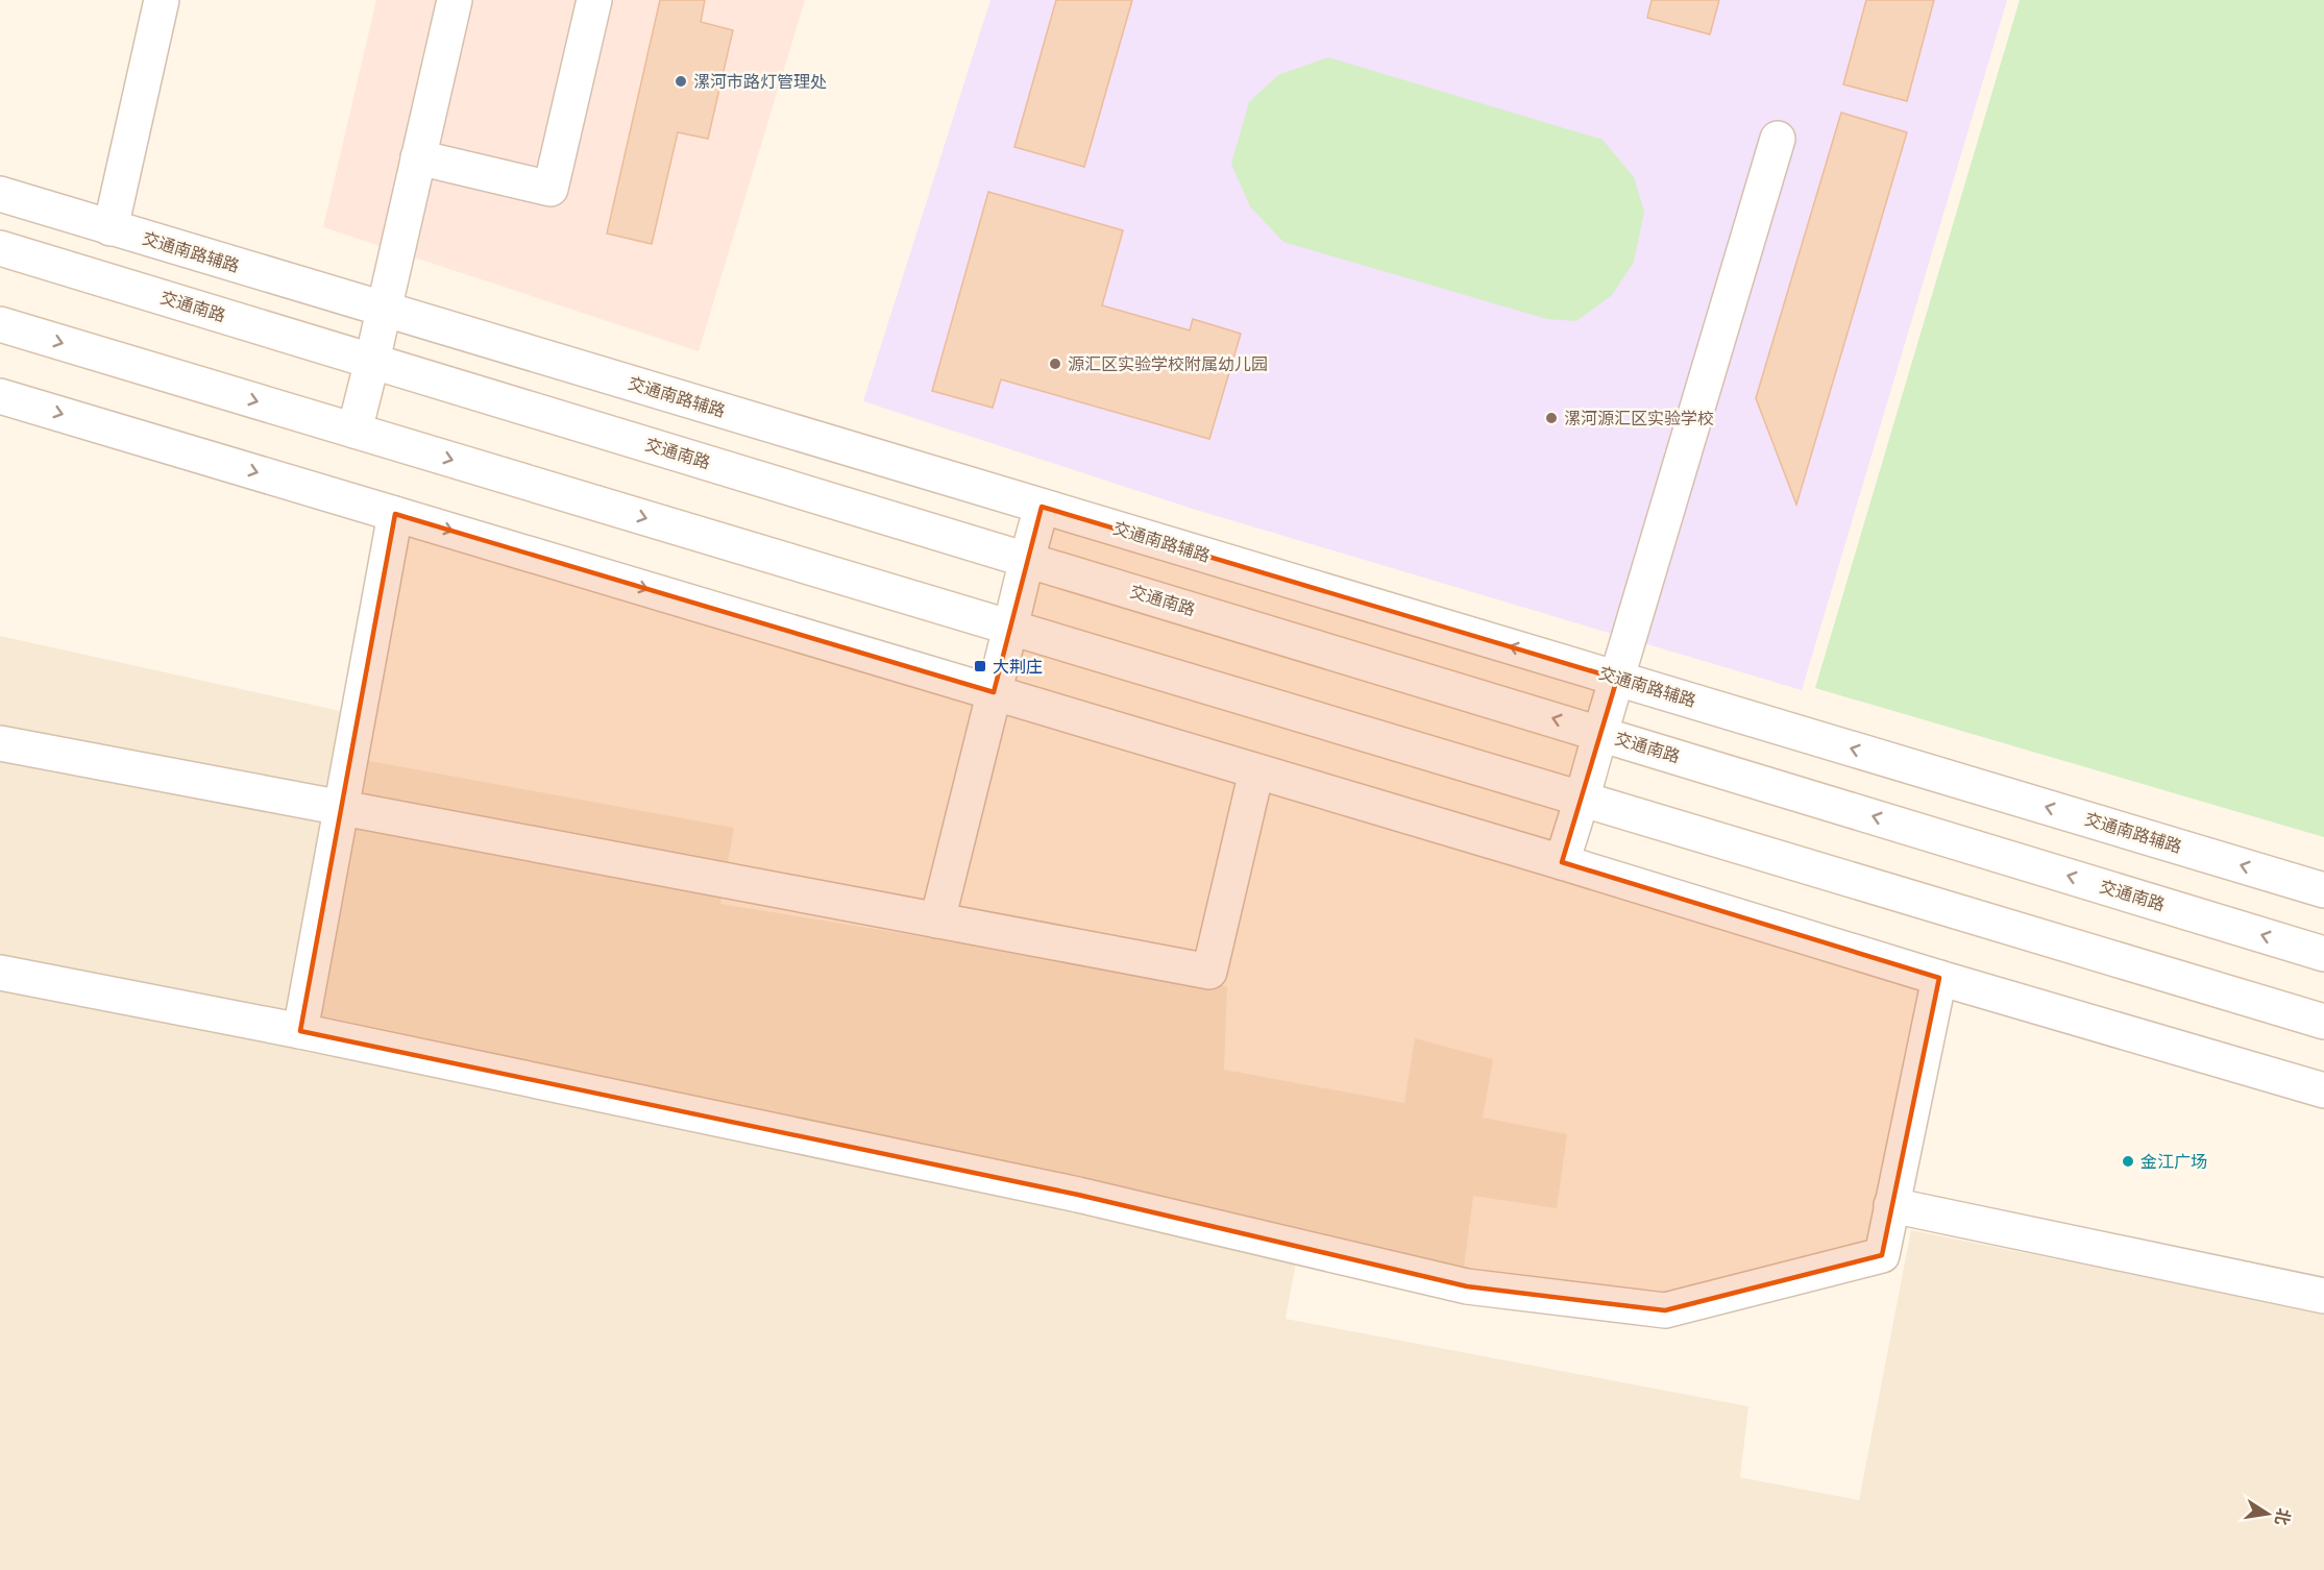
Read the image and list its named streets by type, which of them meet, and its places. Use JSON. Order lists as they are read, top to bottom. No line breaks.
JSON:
{"streets":{"street":["交通南路辅路","交通南路"]},"places":{"other":["漯河市路灯管理处","源汇区实验学校附属幼儿园","漯河源汇区实验学校","金江广场"],"transit":["大荆庄"]},"north":"right"}
